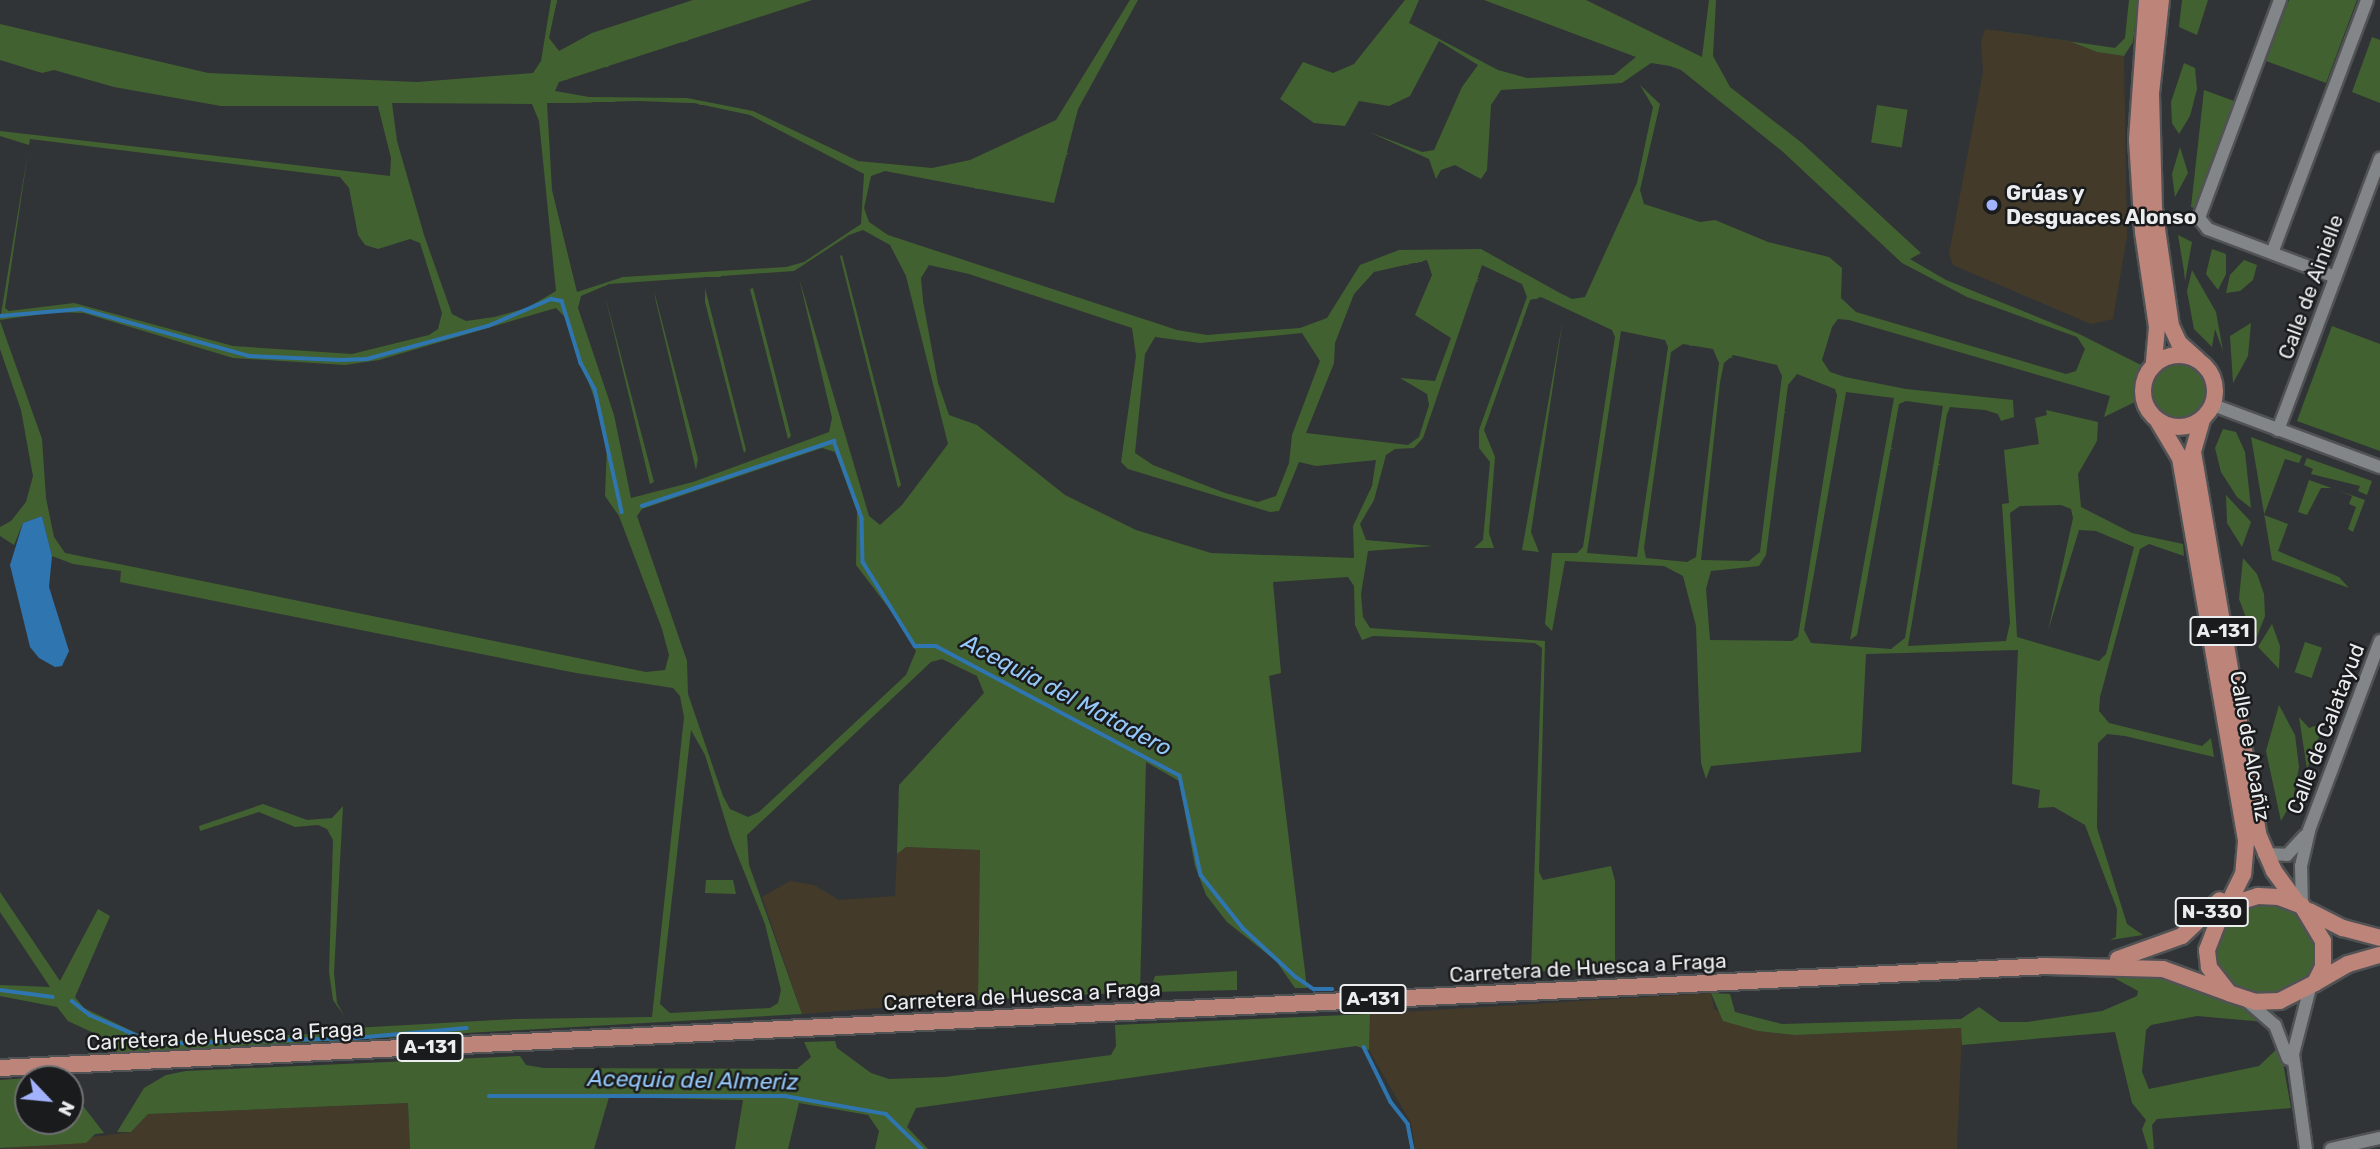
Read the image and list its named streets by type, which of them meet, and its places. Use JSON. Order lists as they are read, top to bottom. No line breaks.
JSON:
{"streets":{"main road":["A-131","Calle de Alcañiz","N-330","Carretera de Huesca a Fraga"],"street":["Calle de Ainielle","Calle de Calatayud"]},"crossings":[["A-131","Calle de Calatayud"],["A-131","Calle de Alcañiz"],["A-131","Carretera de Huesca a Fraga"],["Calle de Calatayud","Calle de Alcañiz"],["Calle de Calatayud","Carretera de Huesca a Fraga"],["Calle de Alcañiz","N-330"],["Calle de Alcañiz","Carretera de Huesca a Fraga"],["N-330","Carretera de Huesca a Fraga"]],"water":["Acequia del Matadero","Acequia del Almeriz"],"places":["Grúas y Desguaces Alonso"],"north":"bottom right"}
